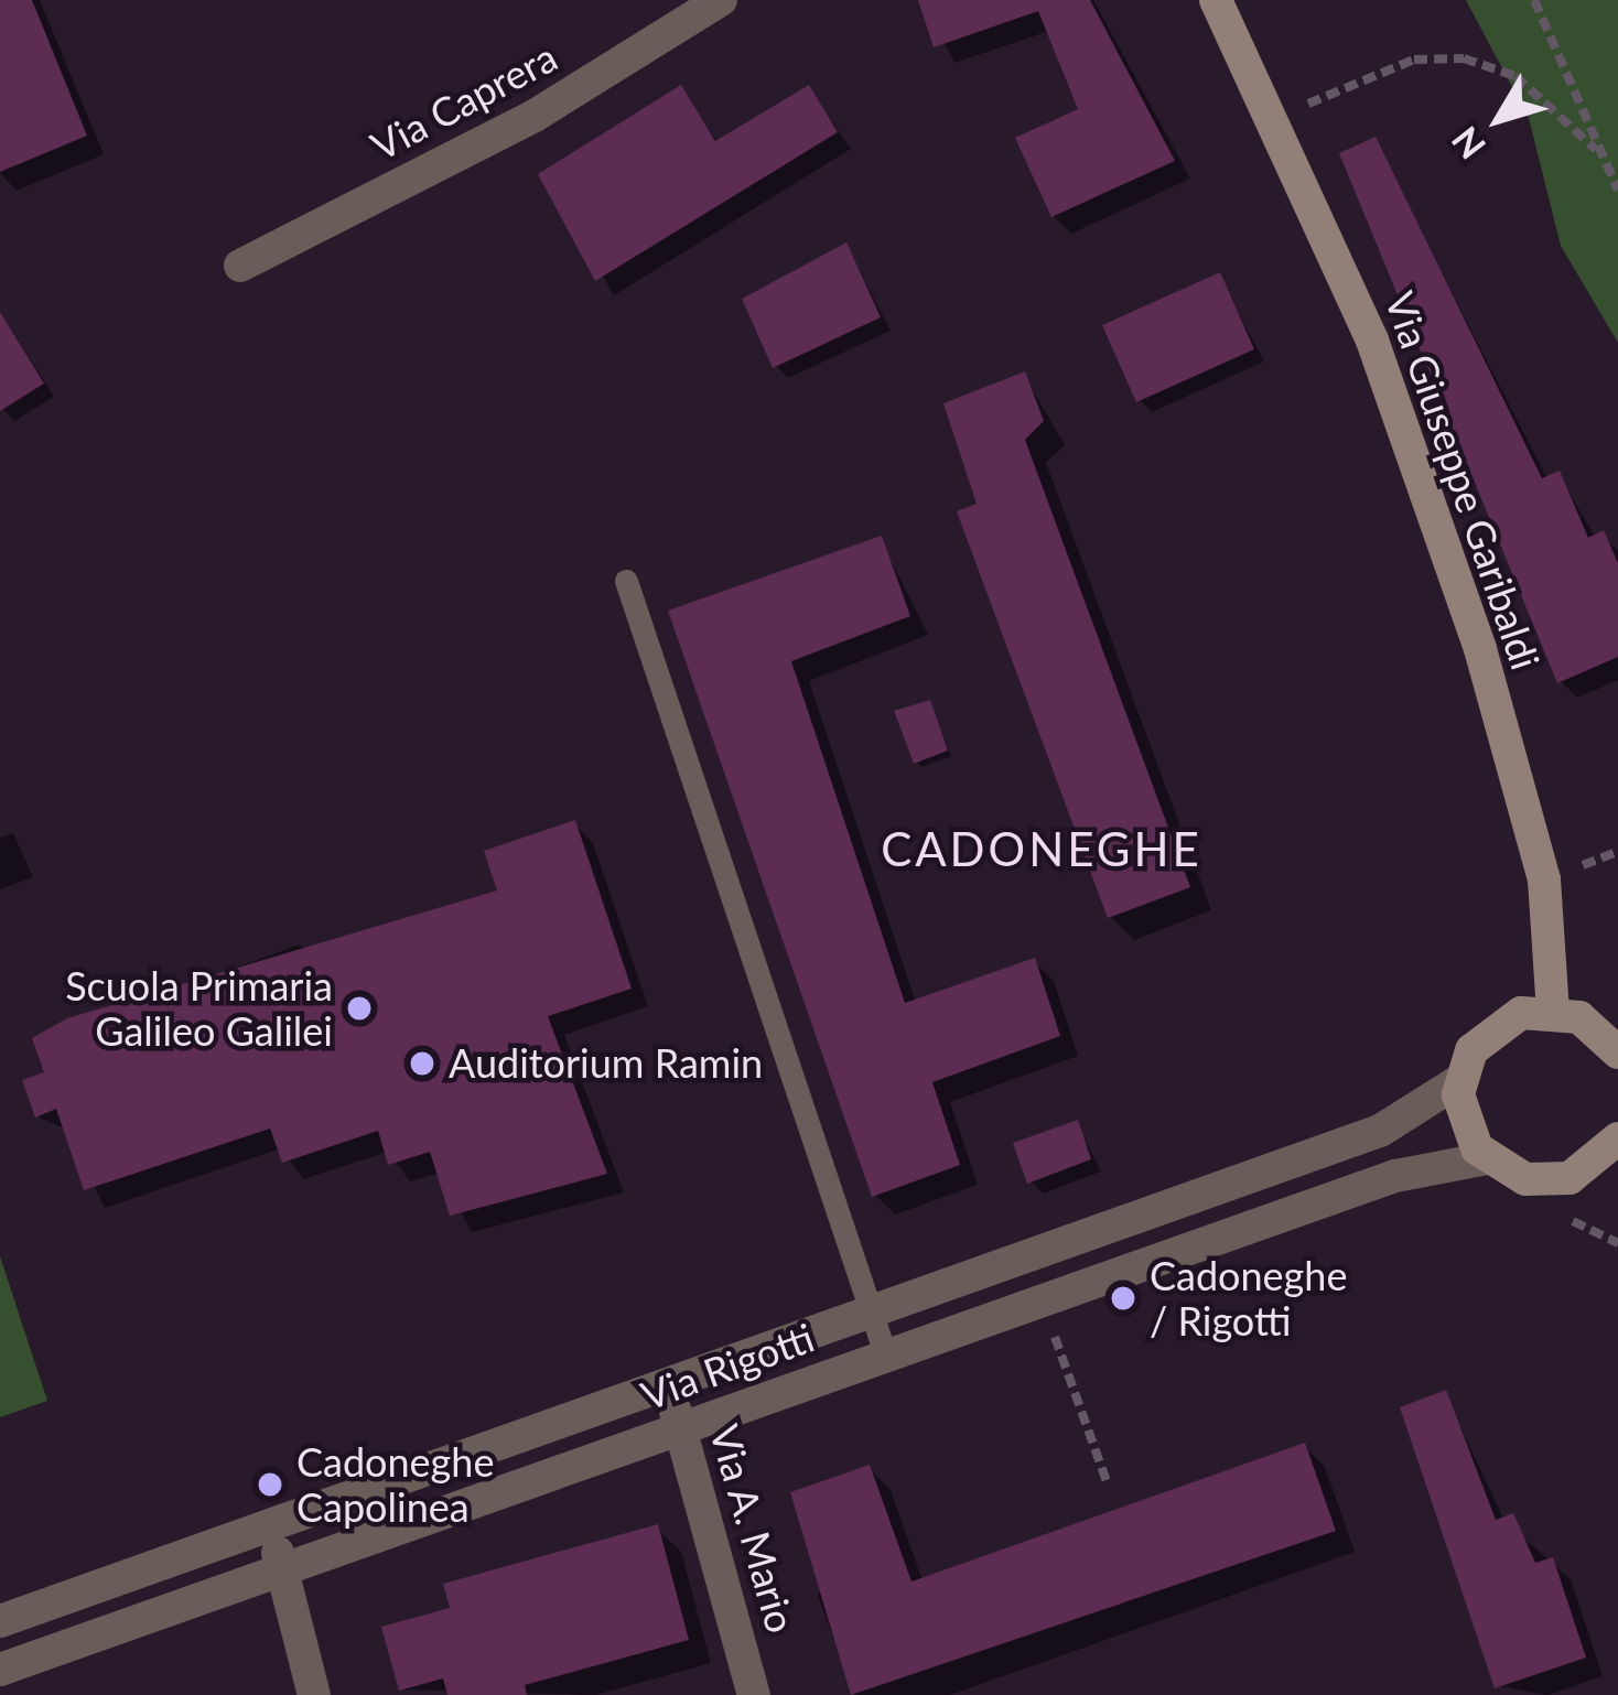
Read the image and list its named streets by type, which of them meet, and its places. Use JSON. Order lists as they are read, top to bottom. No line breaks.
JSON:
{"streets":{"main road":["Via Giuseppe Garibaldi"],"street":["Via Caprera","Via Rigotti","Via A. Mario"]},"crossings":[["Via Rigotti","Via A. Mario"]],"districts":["CADONEGHE"],"places":["Scuola Primaria Galileo Galilei","Auditorium Ramin","Cadoneghe / Rigotti","Cadoneghe Capolinea"],"north":"bottom left"}
